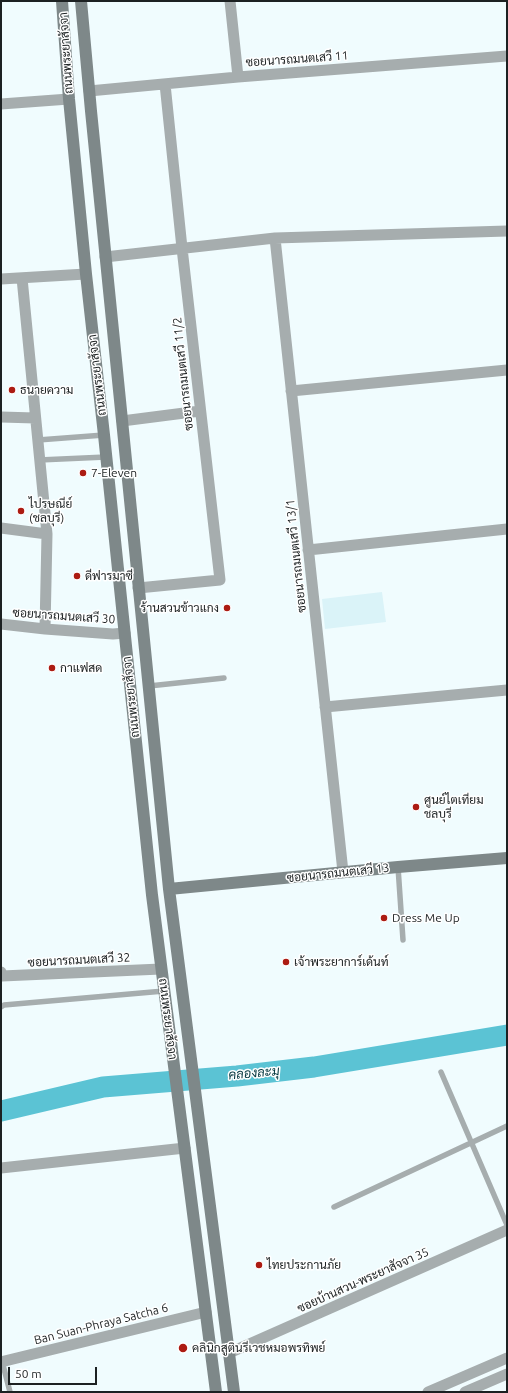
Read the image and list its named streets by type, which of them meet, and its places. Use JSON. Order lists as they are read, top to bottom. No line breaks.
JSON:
{"streets":{"main road":["ถนนพระยาสัจจา","ซอยนารถมนตเสวี 13"],"street":["ซอยนารถมนตเสวี 11","ซอยนารถมนตเสวี 11/2","ซอยนารถมนตเสวี 13/1","ซอยนารถมนตเสวี 30","ซอยนารถมนตเสวี 32","ซอยบ้านสวน-พระยาสัจจา 35","Ban Suan-Phraya Satcha 6"]},"crossings":[["ถนนพระยาสัจจา","ซอยนารถมนตเสวี 11"],["ถนนพระยาสัจจา","ซอยนารถมนตเสวี 11/2"],["ถนนพระยาสัจจา","ซอยนารถมนตเสวี 30"],["ถนนพระยาสัจจา","ซอยนารถมนตเสวี 13"],["ถนนพระยาสัจจา","ซอยนารถมนตเสวี 32"],["ถนนพระยาสัจจา","ซอยบ้านสวน-พระยาสัจจา 35"],["ถนนพระยาสัจจา","Ban Suan-Phraya Satcha 6"],["ซอยนารถมนตเสวี 11","ซอยนารถมนตเสวี 11/2"],["ซอยนารถมนตเสวี 13/1","ซอยนารถมนตเสวี 13"]],"water":["คลองละมุ"],"places":["ธนายความ","7-Eleven","ไปรษณีย์ (ชลบุรี)","ดีฟารมาซี","ร้านสวนข้าวแกง","กาแฟสด","ศูนย์ไตเทียม ชลบุรี","Dress Me Up","เจ้าพระยาการ์เด้นท์","ไทยประกานภัย","คลินิกสูตินรีเวชหมอพรทิพย์"],"scale_bar":"50 m"}
